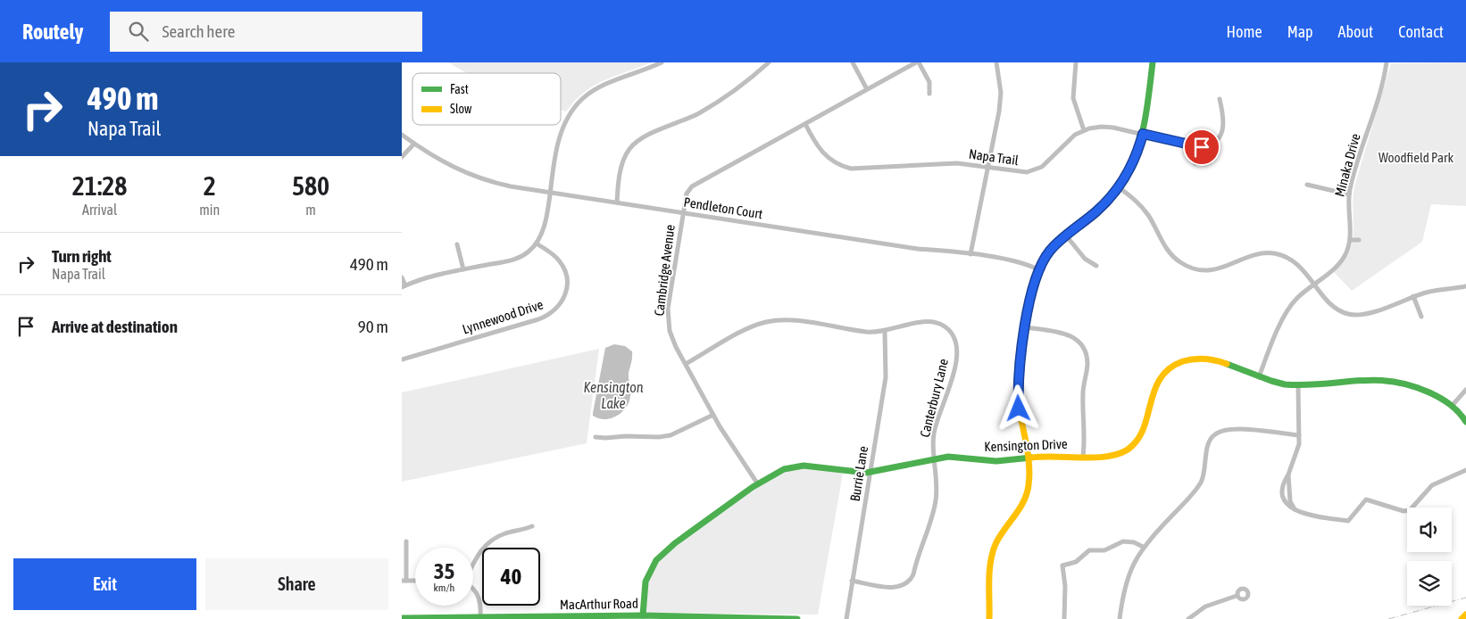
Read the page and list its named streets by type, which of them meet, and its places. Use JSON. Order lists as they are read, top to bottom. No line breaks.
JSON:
{"streets":{"street":["Napa Trail","Minaka Drive","Pendleton Court","Cambridge Avenue","Lynnewood Drive","Canterbury Lane","Kensington Drive","Burrie Lane","MacArthur Road"]},"crossings":[["Napa Trail","Cambridge Avenue"],["Minaka Drive","Kensington Drive"],["Pendleton Court","Cambridge Avenue"],["Cambridge Avenue","Canterbury Lane"],["Cambridge Avenue","Kensington Drive"],["Canterbury Lane","Kensington Drive"],["Canterbury Lane","Burrie Lane"],["Kensington Drive","Burrie Lane"],["Kensington Drive","MacArthur Road"]],"water":["Kensington Lake"],"parks":["Woodfield Park"],"legend":["Fast","Slow"],"page":{"header":"Routely","search":"Search here","nav":["Home","Map","About","Contact"],"turn":["490 m","Napa Trail"],"eta":["21:28","Arrival","2","min","580","m"],"list":[{"name":"Turn right","note":"Napa Trail","value":"490 m"},{"name":"Arrive at destination","value":"90 m"}],"speed":"35 km/h","limit":"40","buttons":["Exit","Share"]}}
